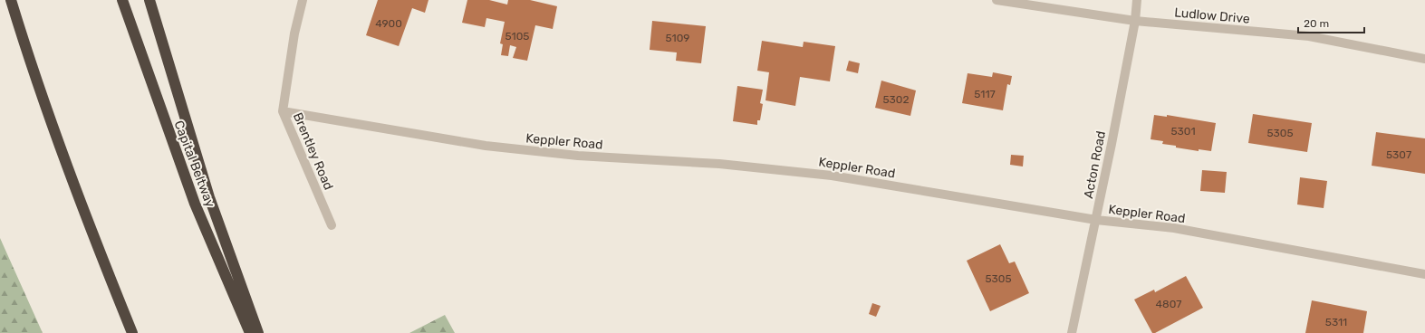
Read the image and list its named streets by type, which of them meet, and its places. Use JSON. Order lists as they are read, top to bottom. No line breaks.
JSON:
{"streets":{"highway":["Capital Beltway"],"street":["Ludlow Drive","Keppler Road","Brentley Road","Acton Road"]},"crossings":[["Ludlow Drive","Acton Road"],["Keppler Road","Brentley Road"],["Keppler Road","Acton Road"]],"house_numbers":["4900","5105","5109","5117","5302","5301","5305","5307","5305","4807","5311"],"scale_bar":"20 m"}
